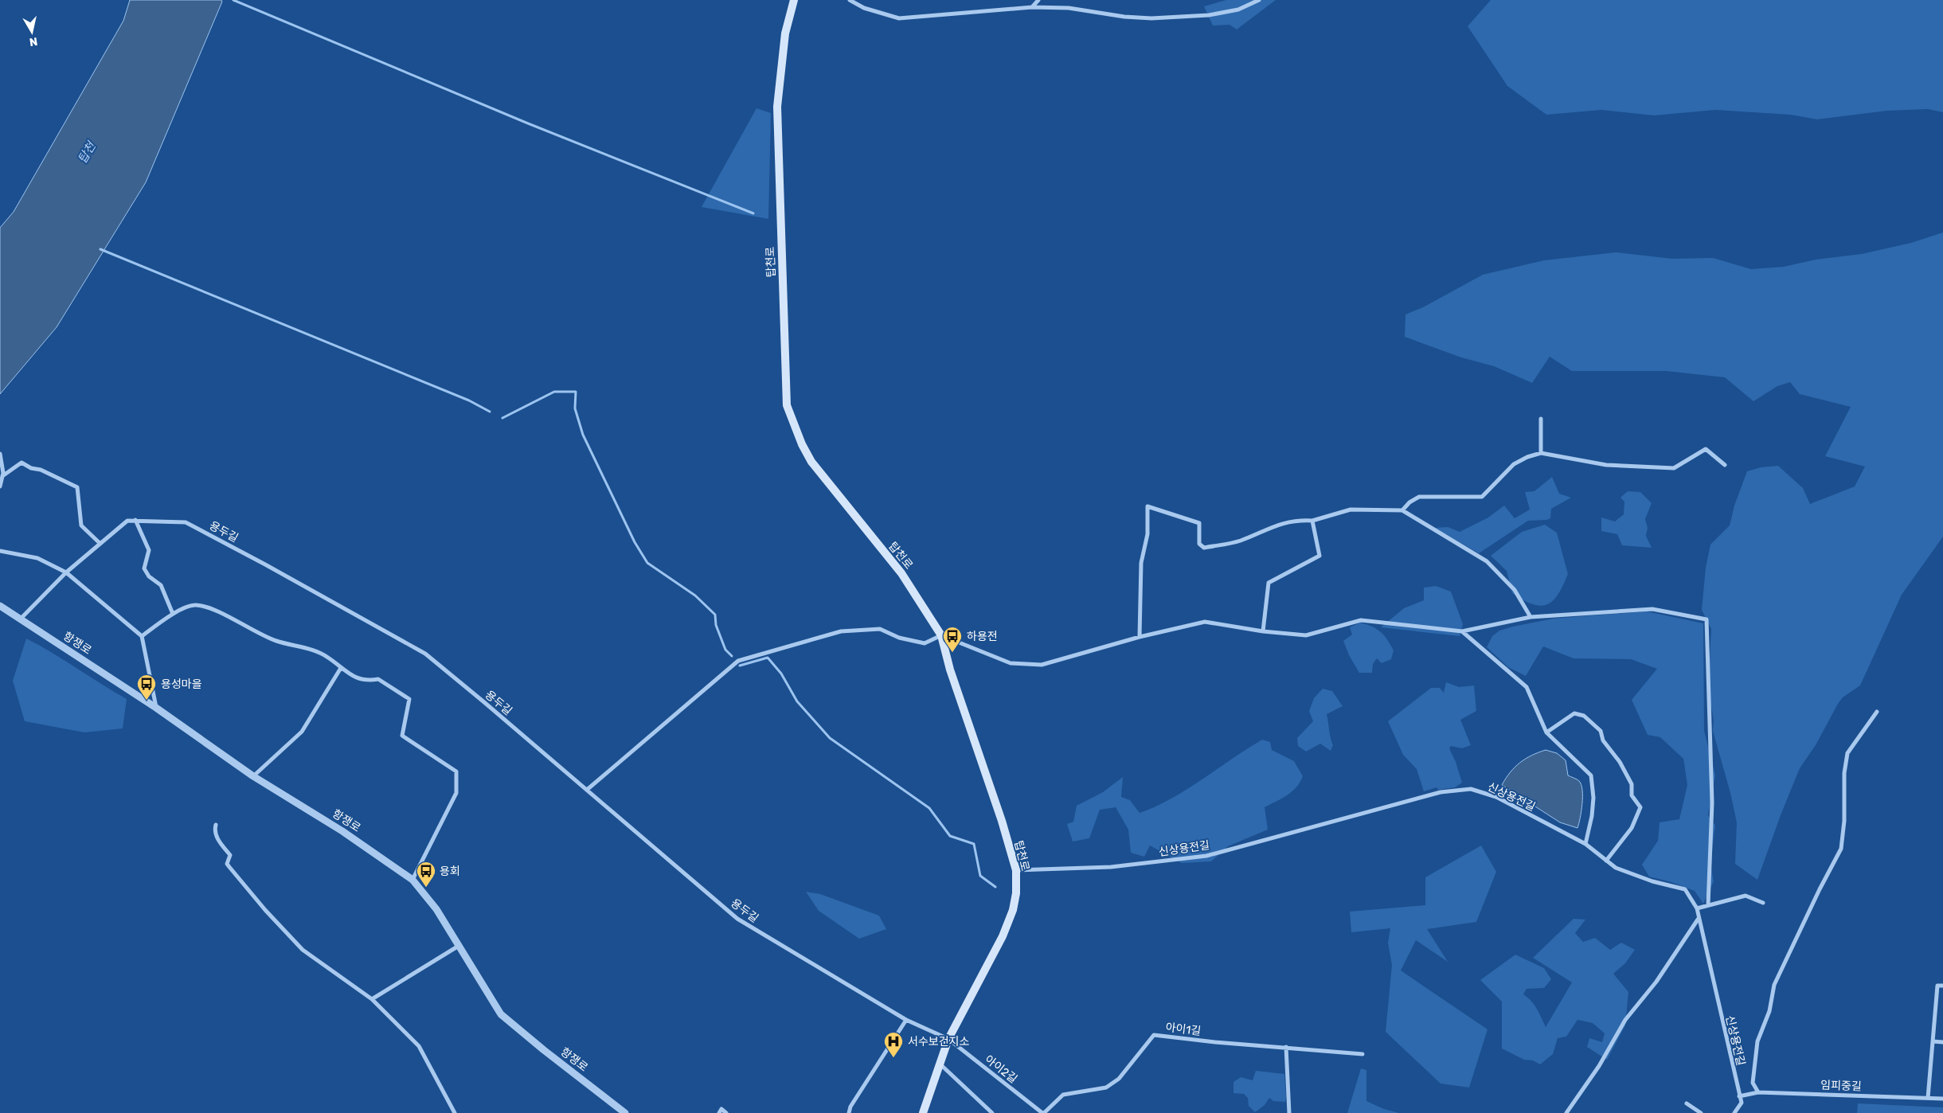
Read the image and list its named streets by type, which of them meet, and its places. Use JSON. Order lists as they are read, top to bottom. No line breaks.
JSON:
{"streets":{"main road":["탑천로"],"street":["용두길","항쟁로","신상용전길","아이1길","아이2길","임피중길"]},"crossings":[["탑천로","용두길"],["탑천로","신상용전길"],["탑천로","아이2길"],["용두길","항쟁로"],["용두길","아이2길"],["신상용전길","임피중길"],["아이1길","아이2길"]],"water":["탑천"],"places":{"bus stop":["하용전","용성마을","용회"],"hospital":["서수보건지소"]},"north":"bottom"}
